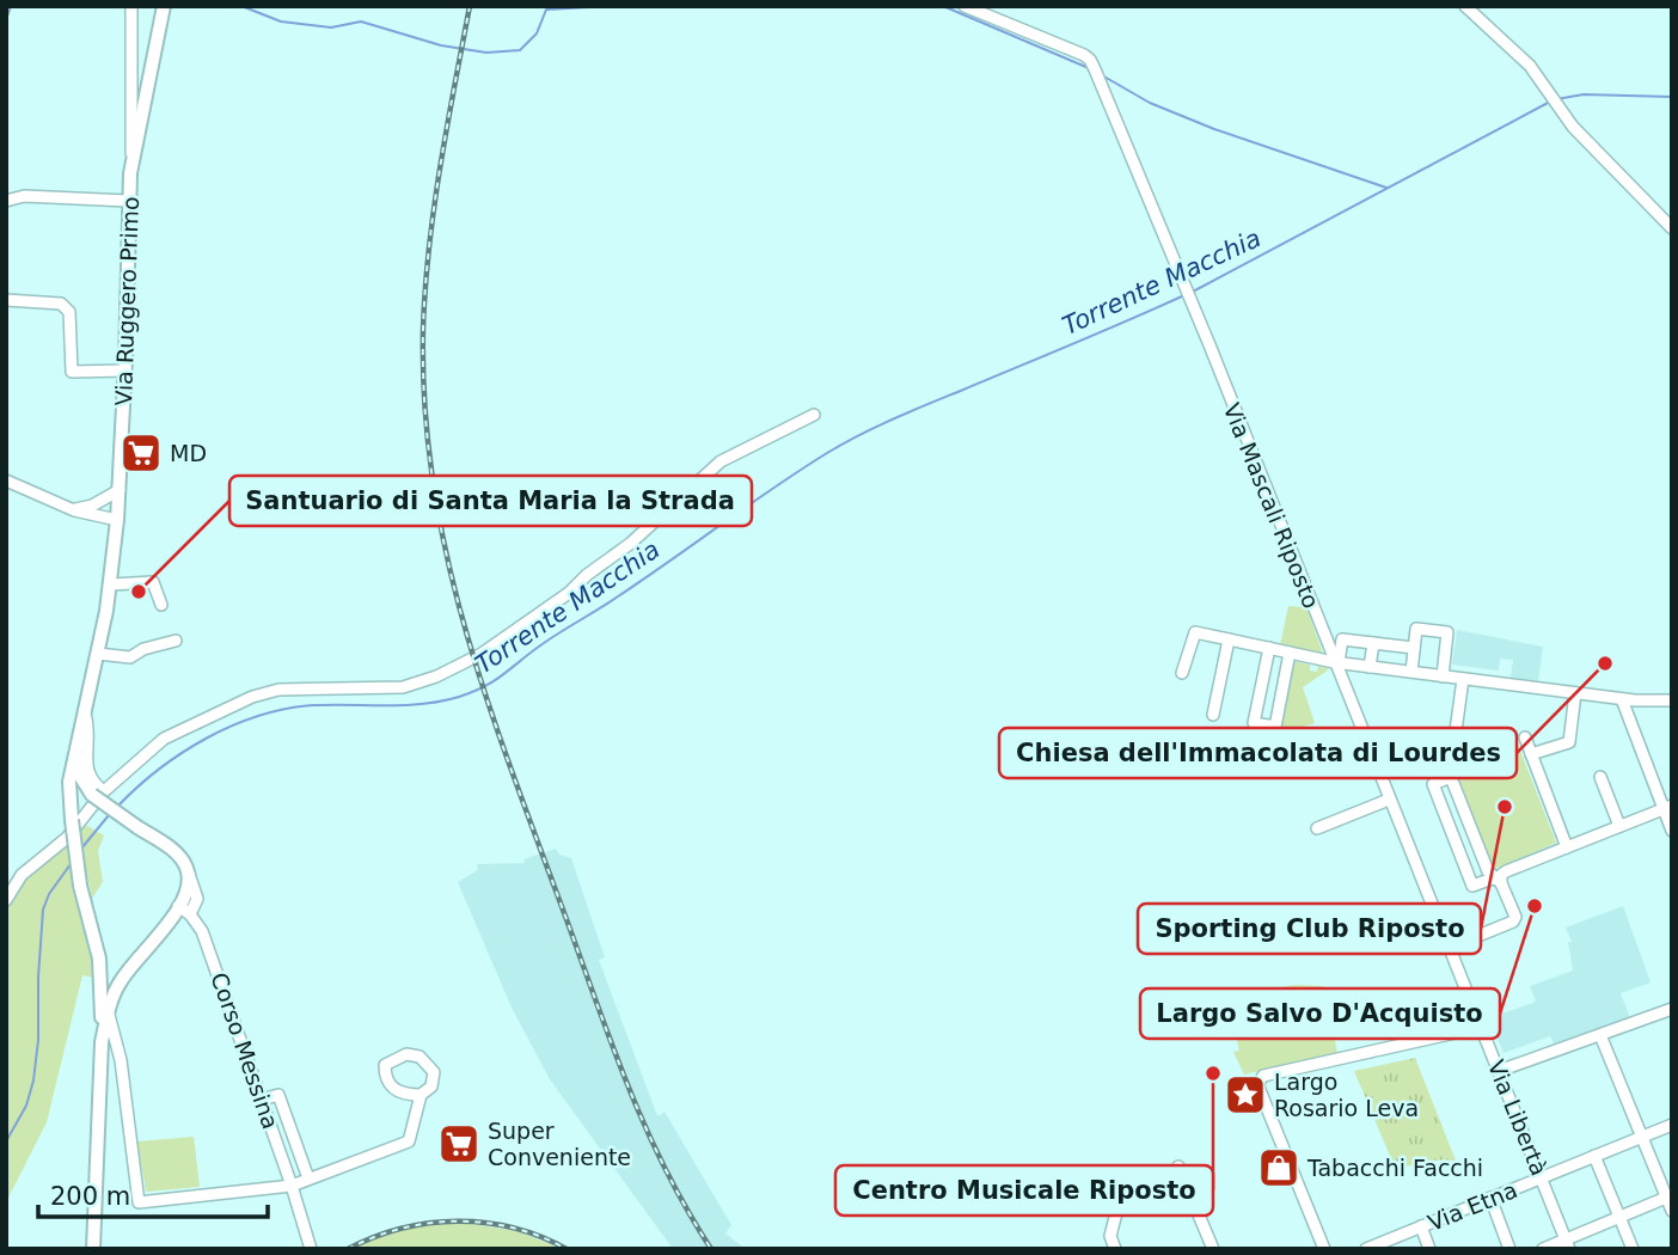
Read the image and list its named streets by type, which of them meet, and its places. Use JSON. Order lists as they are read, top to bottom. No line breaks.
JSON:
{"streets":{"main road":["Via Ruggero Primo"],"street":["Via Mascali Riposto","Corso Messina","Via Libertà","Via Etna"]},"crossings":[["Via Mascali Riposto","Via Libertà"],["Via Libertà","Via Etna"]],"water":["Torrente Macchia"],"places":{"supermarket":["MD","Super Conveniente"],"other":["Santuario di Santa Maria la Strada","Chiesa dell'Immacolata di Lourdes","Sporting Club Riposto","Largo Salvo D'Acquisto","Centro Musicale Riposto"],"place":["Largo Rosario Leva"],"shop":["Tabacchi Facchi"]},"scale_bar":"200 m"}
